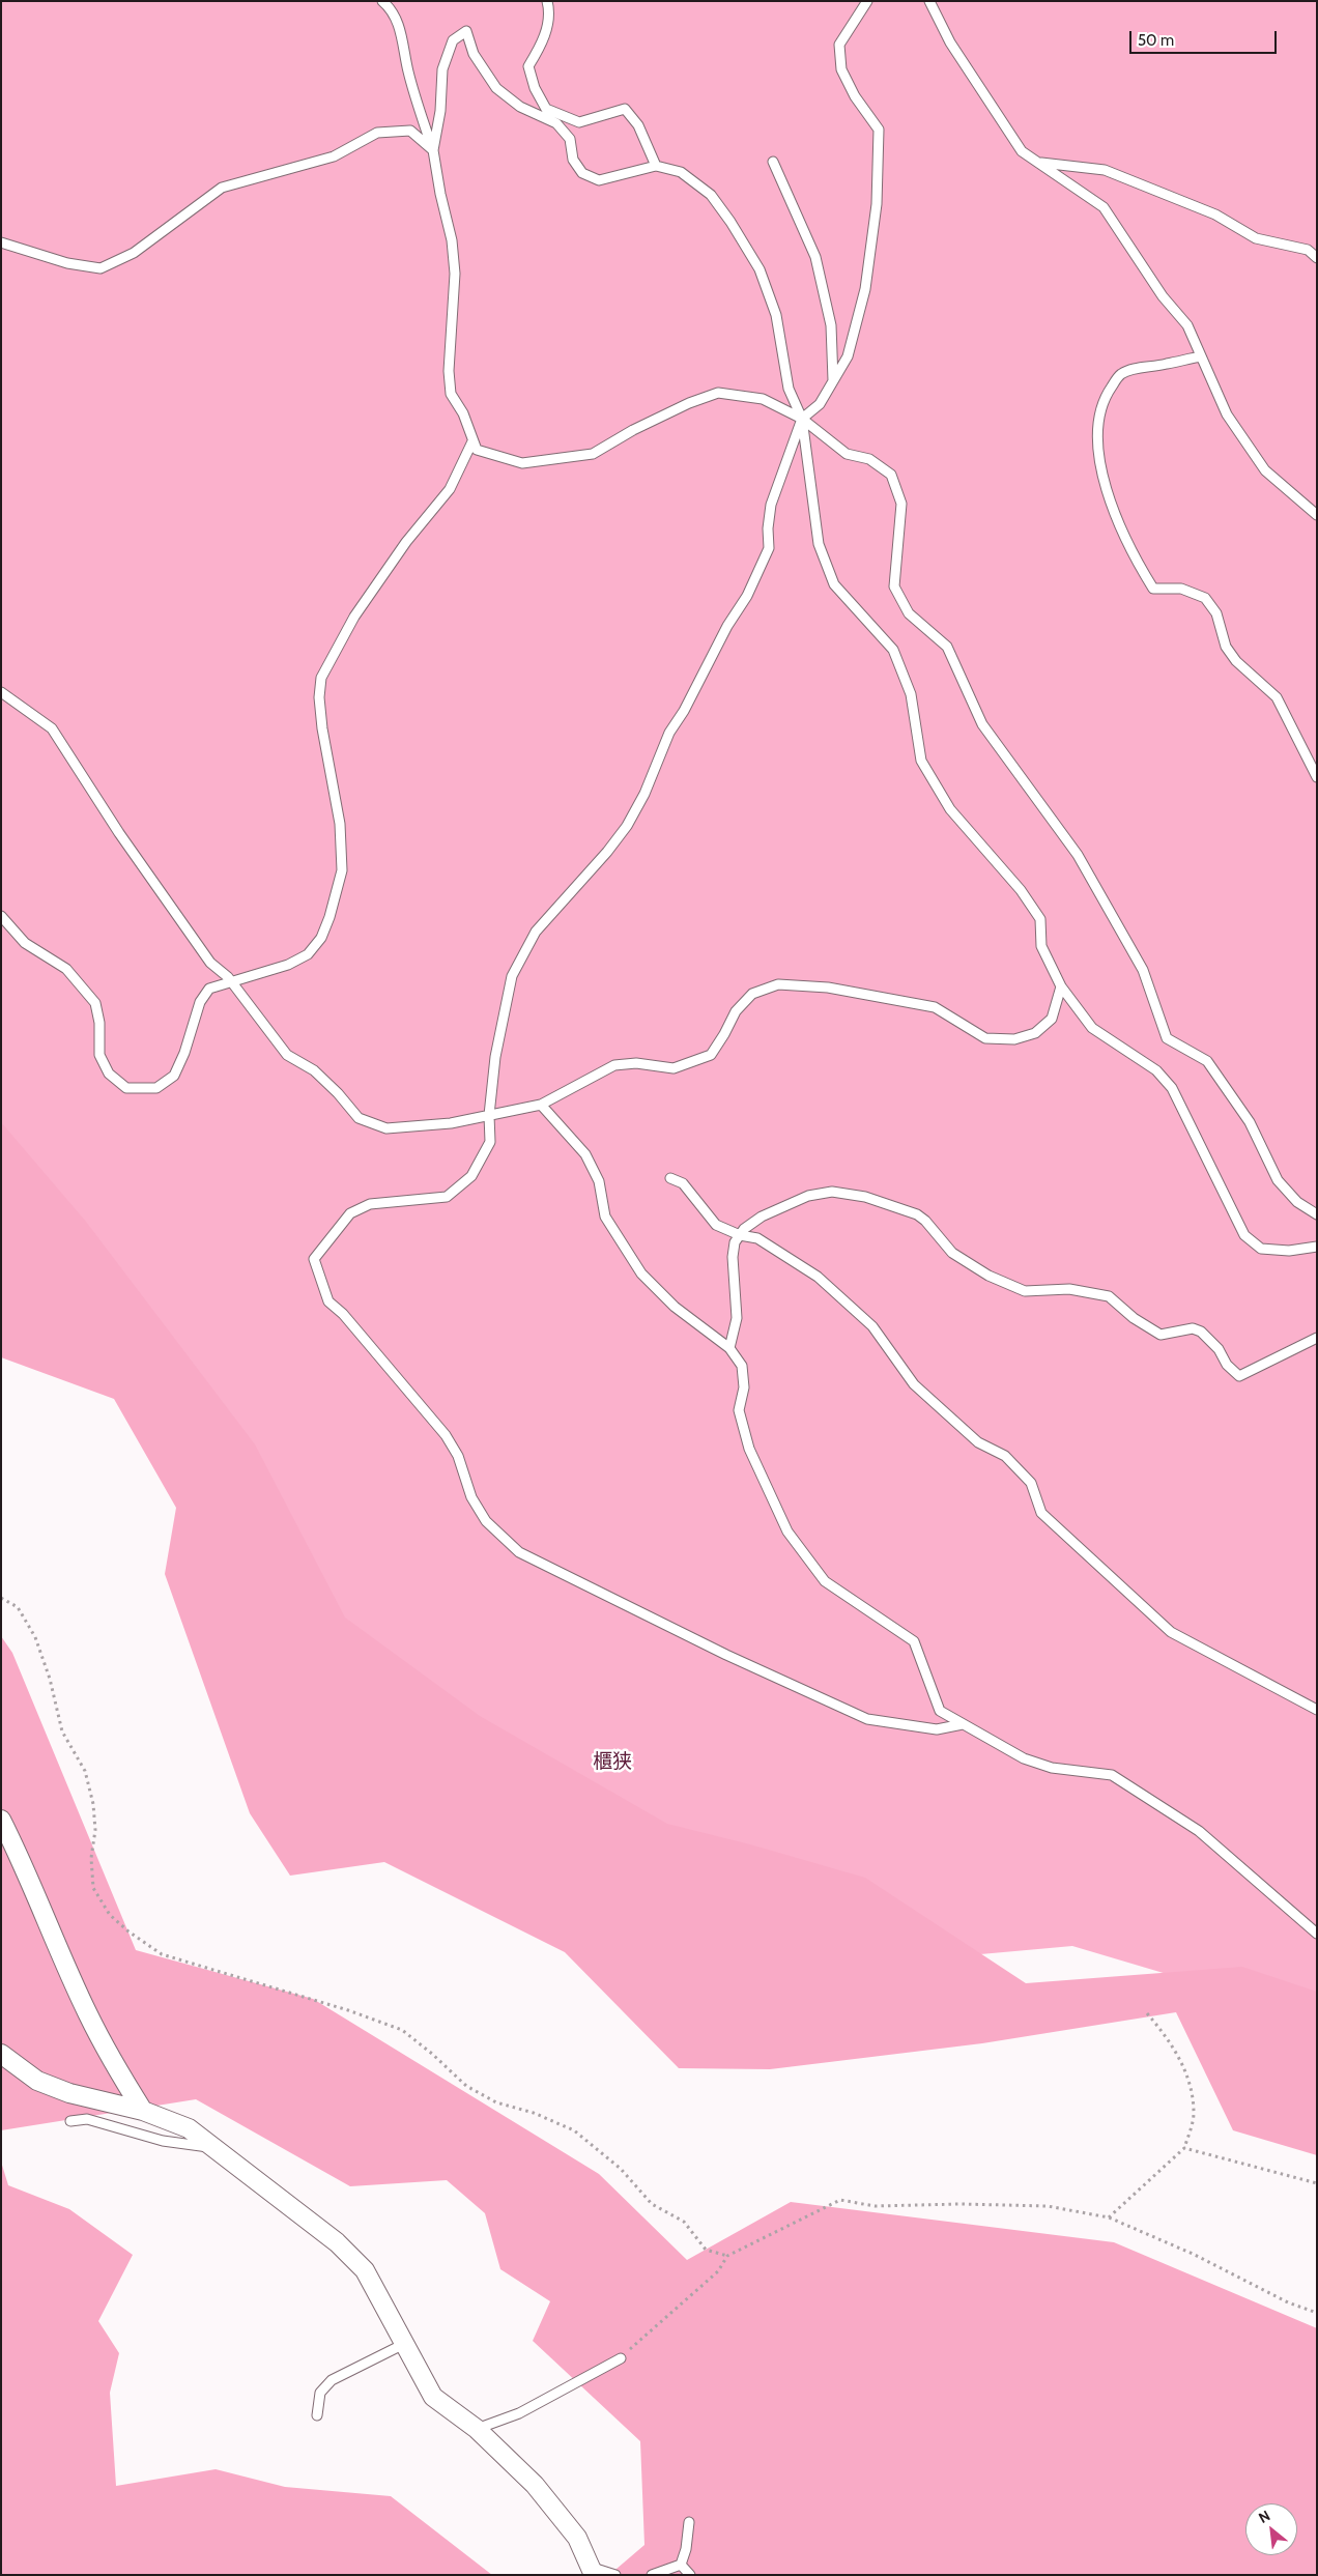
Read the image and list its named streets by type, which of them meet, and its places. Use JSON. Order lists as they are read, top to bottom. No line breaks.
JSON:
{"districts":["櫃狭"],"scale_bar":"50 m","north":"top left"}
